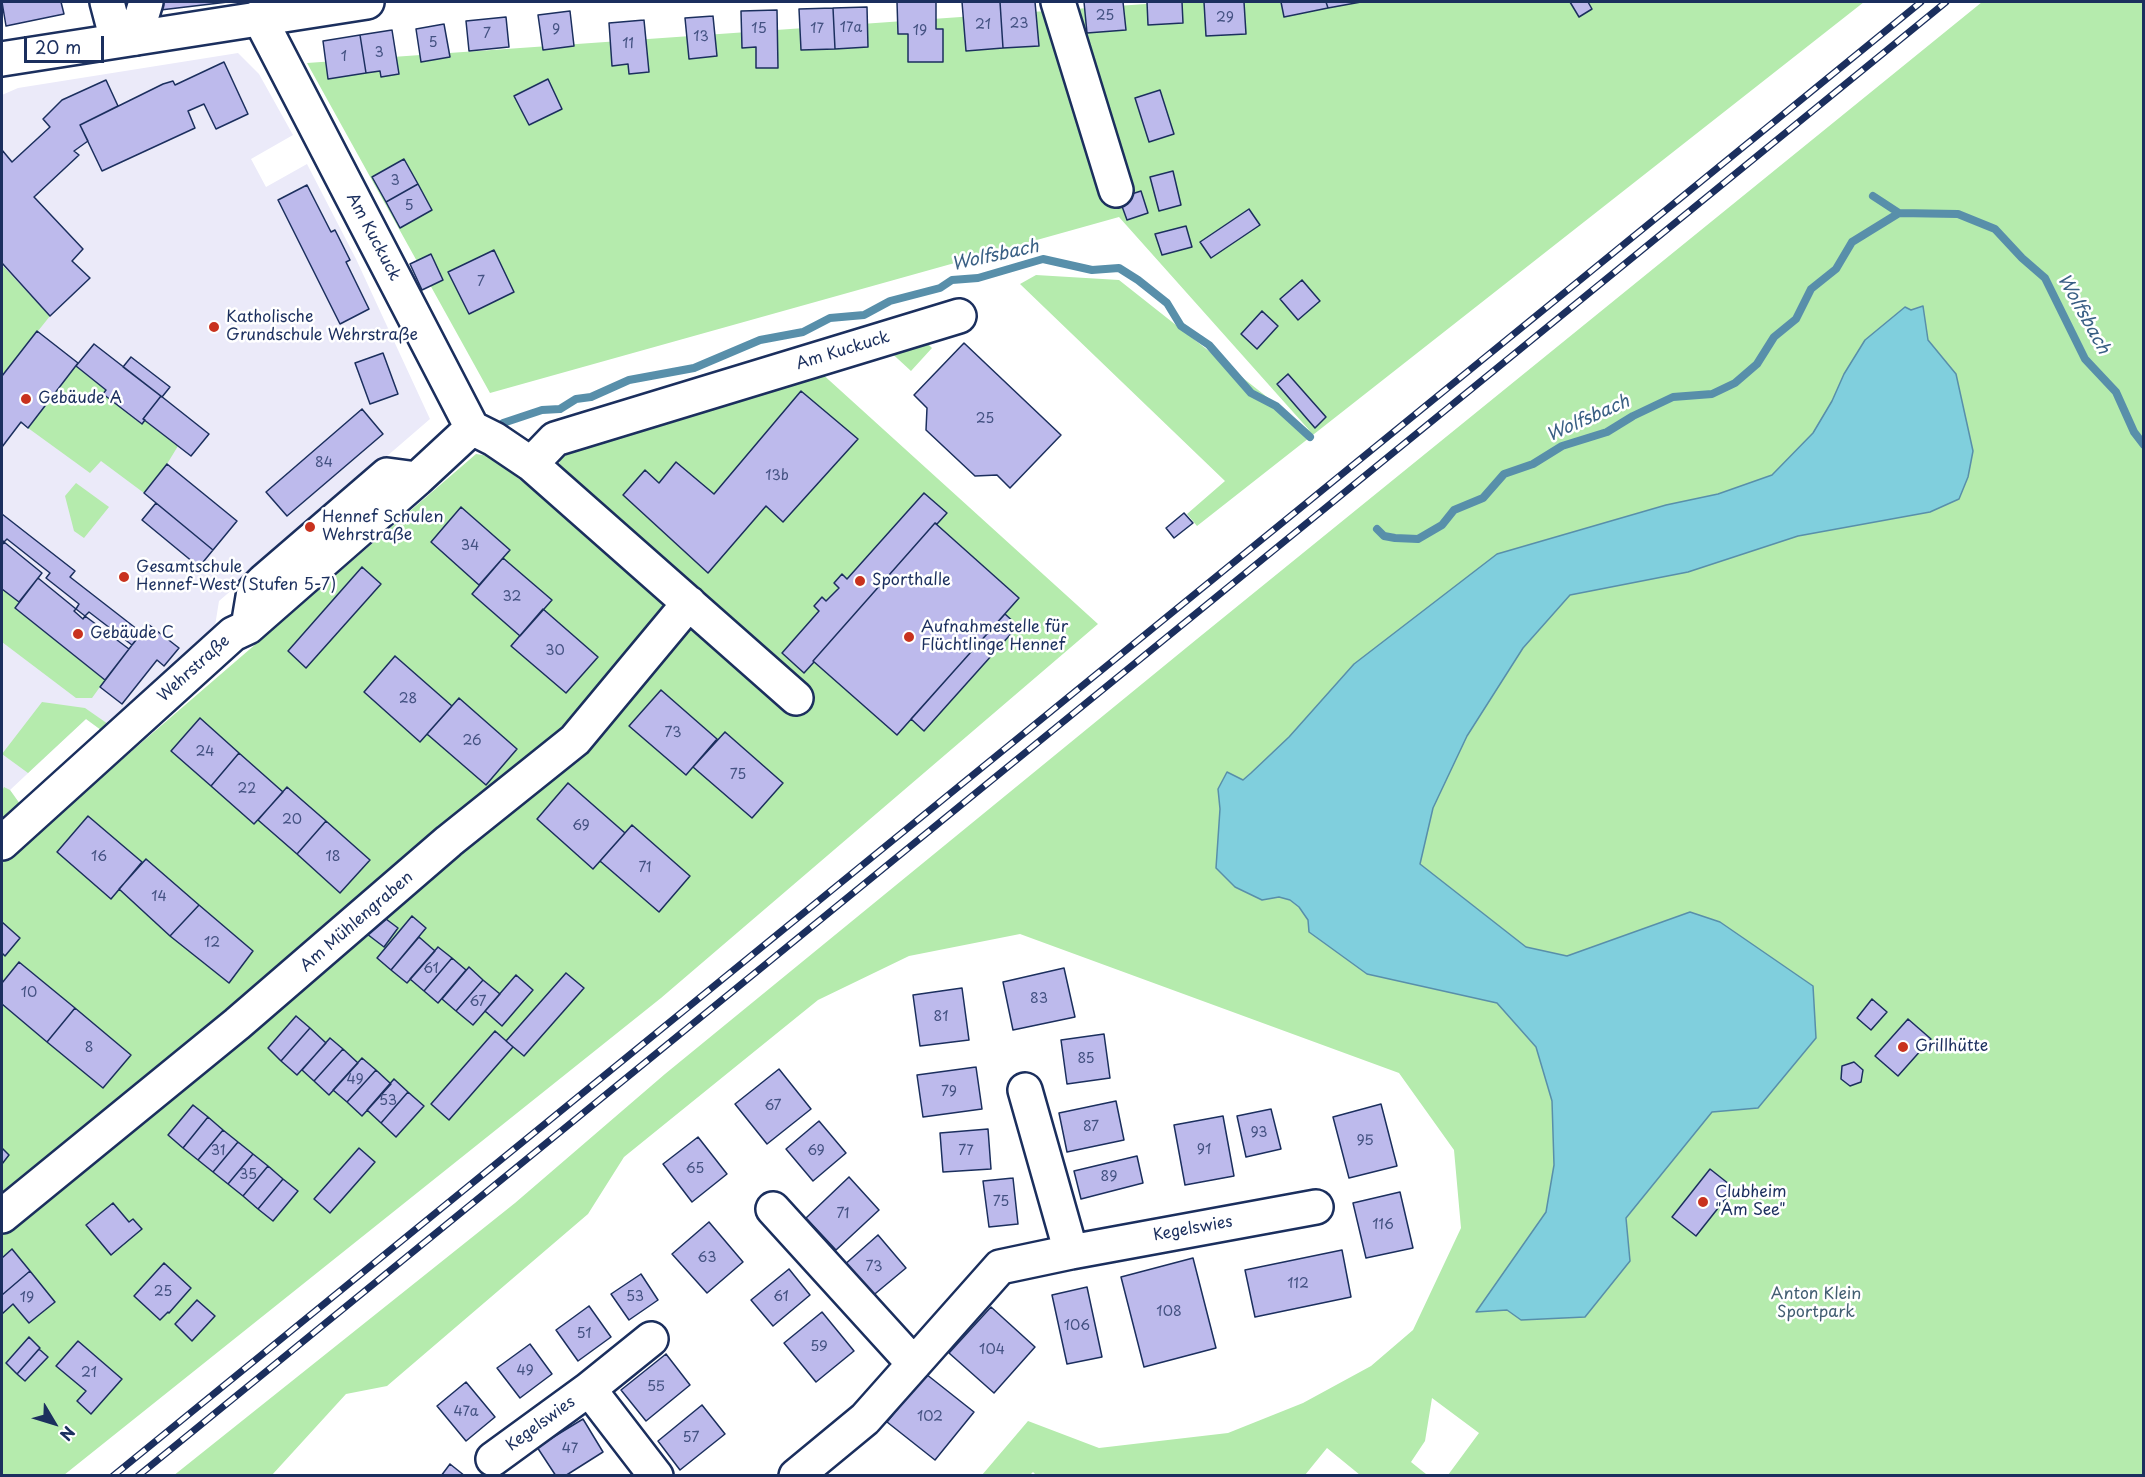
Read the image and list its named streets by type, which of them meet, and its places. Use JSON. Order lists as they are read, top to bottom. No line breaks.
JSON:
{"streets":{"street":["Am Kuckuck","Wehrstraße","Am Mühlengraben","Kegelswies"]},"crossings":[["Am Kuckuck","Wehrstraße"]],"water":["Wolfsbach"],"parks":["Anton Klein Sportpark"],"places":["Katholische Grundschule Wehrstraße","Gebäude A","Hennef Schulen Wehrstraße","Gesamtschule Hennef-West (Stufen 5-7)","Sporthalle","Gebäude C","Aufnahmestelle für Flüchtlinge Hennef","Grillhütte","Clubheim \"Am See\""],"house_numbers":["25","29","23","21","17a","15","17","9","19","7","13","5","11","3","1","3","5","7","25","84","13b","34","32","30","28","73","26","24","75","22","20","69","16","18","71","14","12","61","10","83","67","81","8","85","49","79","53","67","87","93","95","91","31","69","77","65","35","89","75","71","116","63","73","112","25","53","61","19","108","106","51","59","104","49","21","55","47a","102","57","47"],"scale_bar":"20 m","north":"bottom right"}
